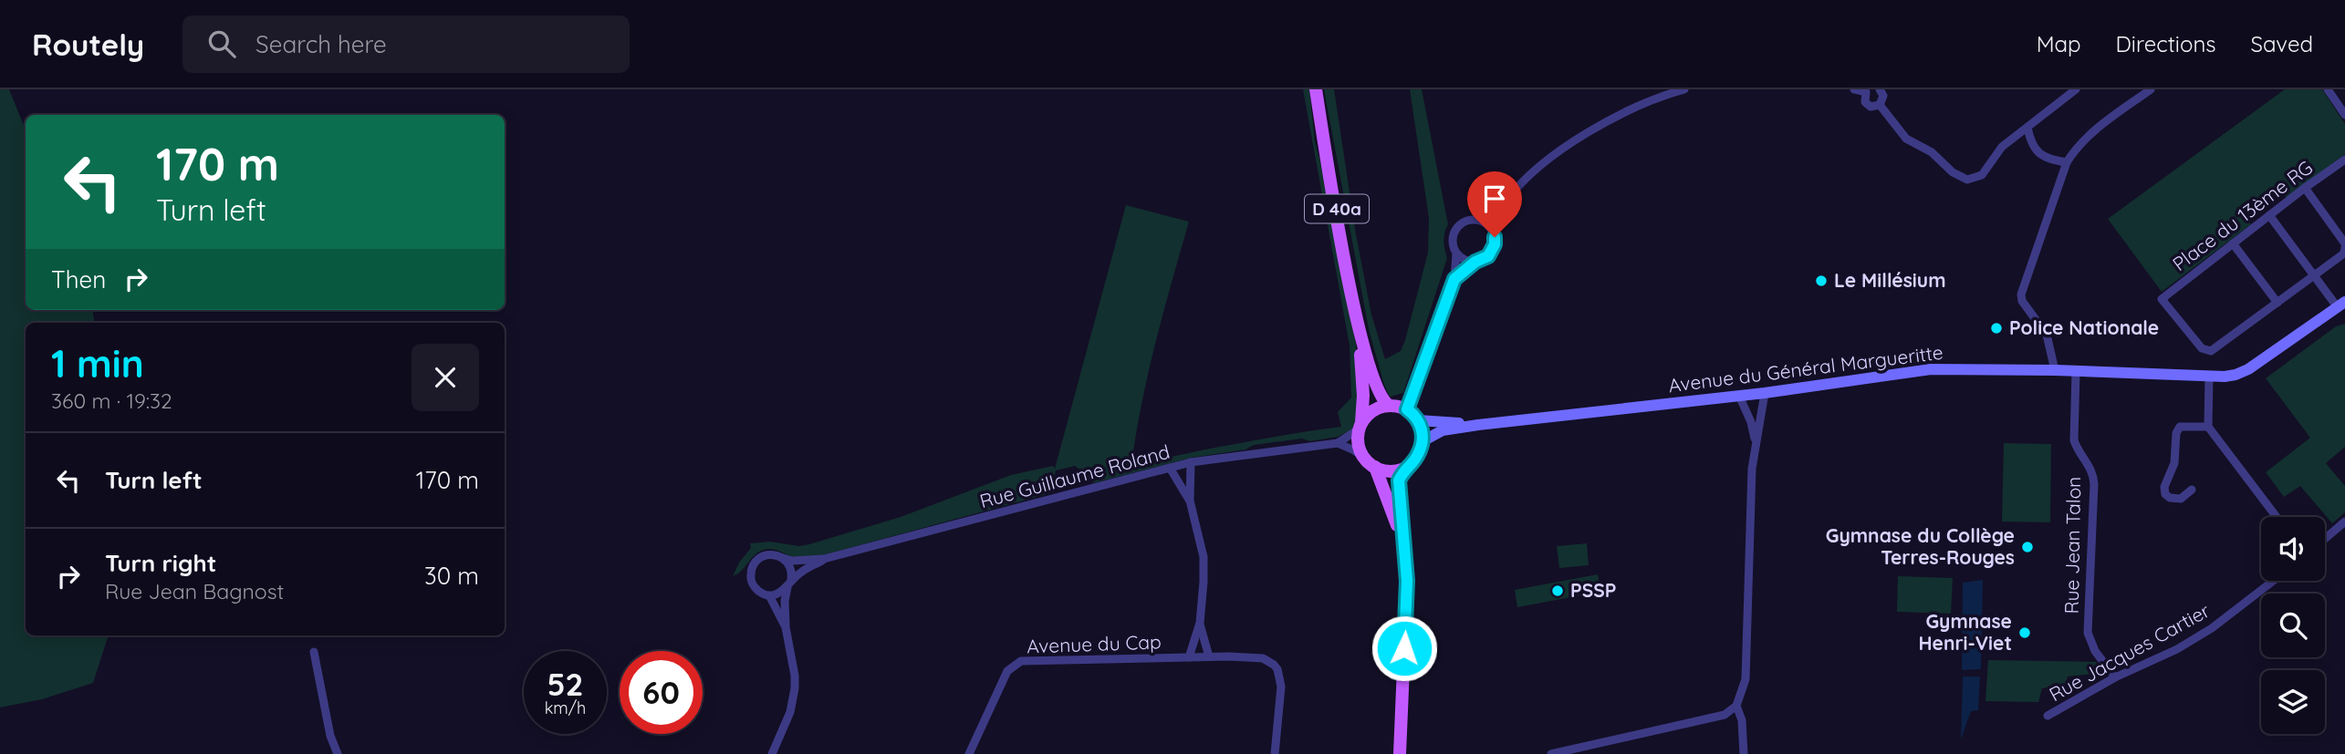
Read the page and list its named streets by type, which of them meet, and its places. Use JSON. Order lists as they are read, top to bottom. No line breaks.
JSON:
{"streets":{"main road":["D 40a"],"street":["Place du 13ème RG","Avenue du Général Margueritte","Rue Guillaume Roland","Rue Jean Talon","Avenue du Cap","Rue Jacques Cartier"]},"crossings":[["D 40a","Avenue du Général Margueritte"],["Avenue du Général Margueritte","Rue Jean Talon"],["Rue Jean Talon","Rue Jacques Cartier"]],"places":["Le Millésium","Police Nationale","Gymnase du Collège Terres-Rouges","PSSP","Gymnase Henri-Viet"],"page":{"header":"Routely","search":"Search here","nav":["Map","Directions","Saved"],"turn":["170 m","Turn left"],"then":"Then","heading":["1 min","360 m · 19:32"],"list":[{"name":"Turn left","value":"170 m"},{"name":"Turn right","note":"Rue Jean Bagnost","value":"30 m"}],"speed":"52 km/h","limit":"60"}}
